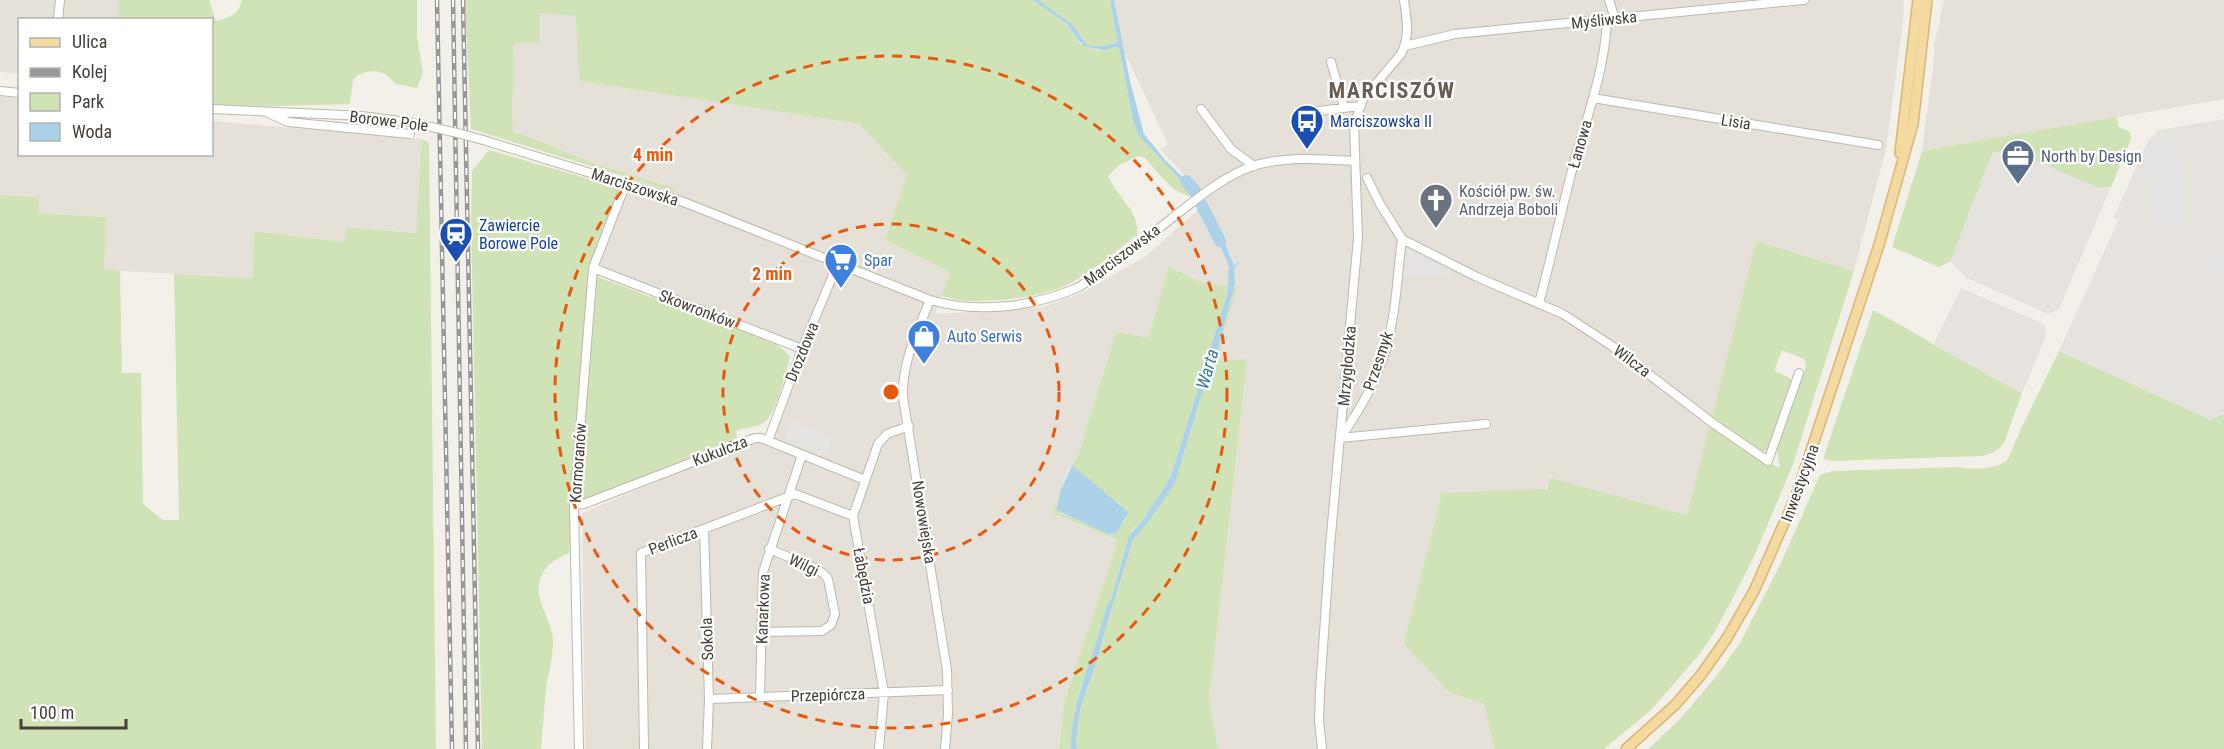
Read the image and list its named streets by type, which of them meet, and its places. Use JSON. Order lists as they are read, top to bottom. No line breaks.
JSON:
{"streets":{"main road":["Inwestycyjna"],"street":["Myśliwska","Borowe Pole","Lisia","Łanowa","Marciszowska","Skowronków","Drozdowa","Przesmyk","Wilcza","Mrzygłodzka","Kukułcza","Kormoranów","Nowowiejska","Perlicza","Wilgi","Łabędzia","Kanarkowa","Sokola","Przepiórcza"]},"crossings":[["Myśliwska","Łanowa"],["Myśliwska","Mrzygłodzka"],["Borowe Pole","Marciszowska"],["Lisia","Łanowa"],["Łanowa","Wilcza"],["Marciszowska","Drozdowa"],["Marciszowska","Mrzygłodzka"],["Marciszowska","Kormoranów"],["Marciszowska","Nowowiejska"],["Skowronków","Drozdowa"],["Skowronków","Kormoranów"],["Drozdowa","Kukułcza"],["Przesmyk","Wilcza"],["Przesmyk","Mrzygłodzka"],["Kukułcza","Kormoranów"],["Kukułcza","Łabędzia"],["Kukułcza","Kanarkowa"],["Nowowiejska","Łabędzia"],["Nowowiejska","Przepiórcza"],["Perlicza","Kanarkowa"],["Perlicza","Sokola"],["Wilgi","Kanarkowa"],["Łabędzia","Przepiórcza"],["Kanarkowa","Przepiórcza"],["Sokola","Przepiórcza"]],"districts":["MARCISZÓW"],"water":["Warta"],"places":{"bus stop":["Marciszowska II"],"office":["North by Design"],"church":["Kościół pw. św. Andrzeja Boboli"],"station":["Zawiercie Borowe Pole"],"supermarket":["Spar"],"shop":["Auto Serwis"]},"legend":["Ulica","Kolej","Park","Woda"],"scale_bar":"100 m","rings":["4 min","2 min"]}
